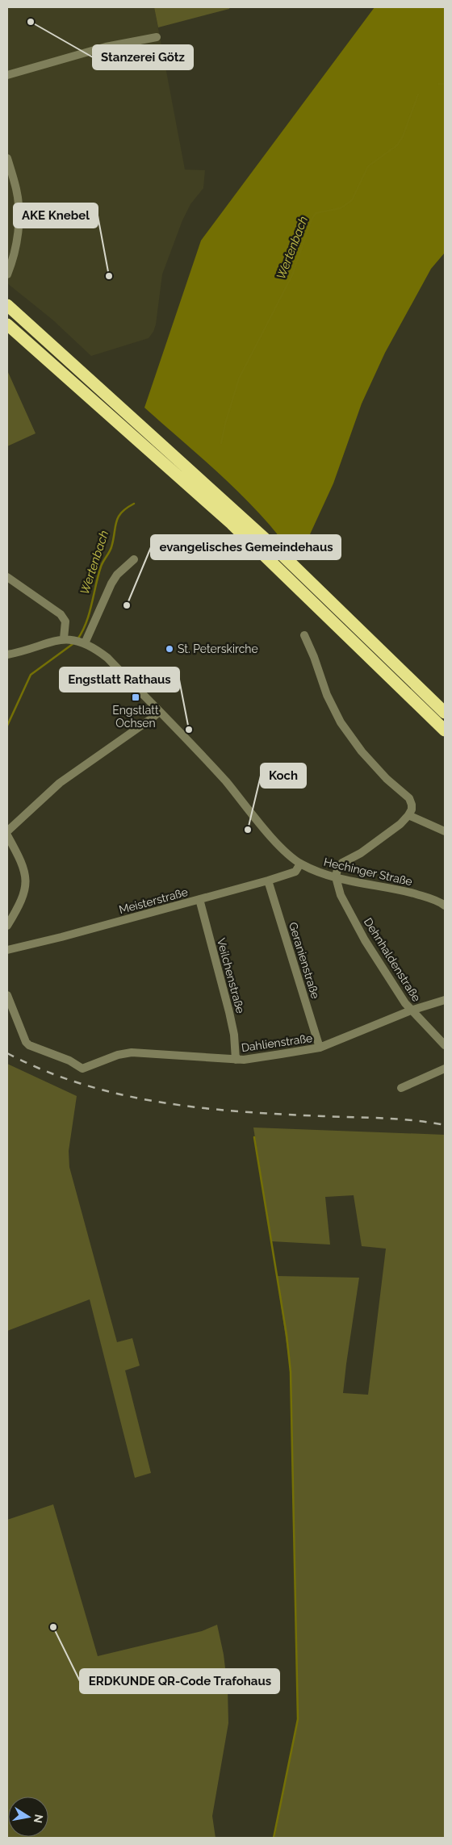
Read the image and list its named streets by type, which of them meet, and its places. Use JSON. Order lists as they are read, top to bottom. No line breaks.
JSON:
{"streets":{"street":["Hechinger Straße","Meisterstraße","Dehnhaldenstraße","Geranienstraße","Veilchenstraße","Dahlienstraße"]},"crossings":[["Hechinger Straße","Meisterstraße"],["Hechinger Straße","Dehnhaldenstraße"],["Meisterstraße","Geranienstraße"],["Meisterstraße","Veilchenstraße"],["Dehnhaldenstraße","Dahlienstraße"],["Geranienstraße","Dahlienstraße"],["Veilchenstraße","Dahlienstraße"]],"water":["Wertenbach"],"places":{"other":["Stanzerei Götz","AKE Knebel","evangelisches Gemeindehaus","St. Peterskirche","Engstlatt Rathaus","Koch","ERDKUNDE QR-Code Trafohaus"],"transit":["Engstlatt Ochsen"]},"north":"right"}
